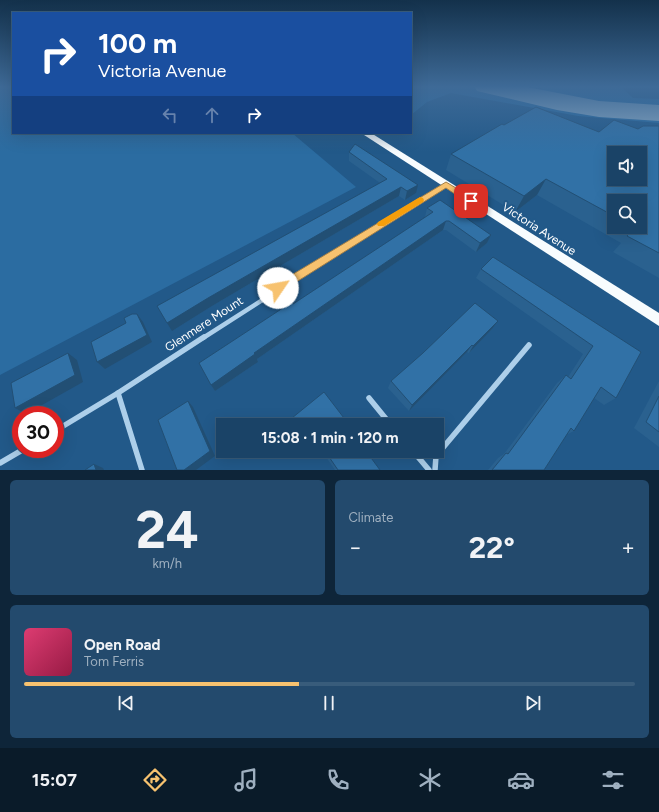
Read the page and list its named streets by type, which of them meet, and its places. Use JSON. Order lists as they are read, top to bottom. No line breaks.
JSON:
{"streets":{"highway":["Victoria Avenue"],"street":["Glenmere Mount"]},"crossings":[["Victoria Avenue","Glenmere Mount"]],"page":{"turn":["100 m","Victoria Avenue"],"limit":"30","trip":"15:08 · 1 min · 120 m","tile":[["24","km/h"],"Climate"],"heat":["−","22°","+"],"song":["Open Road","Tom Ferris"],"tabs":"15:07"}}
